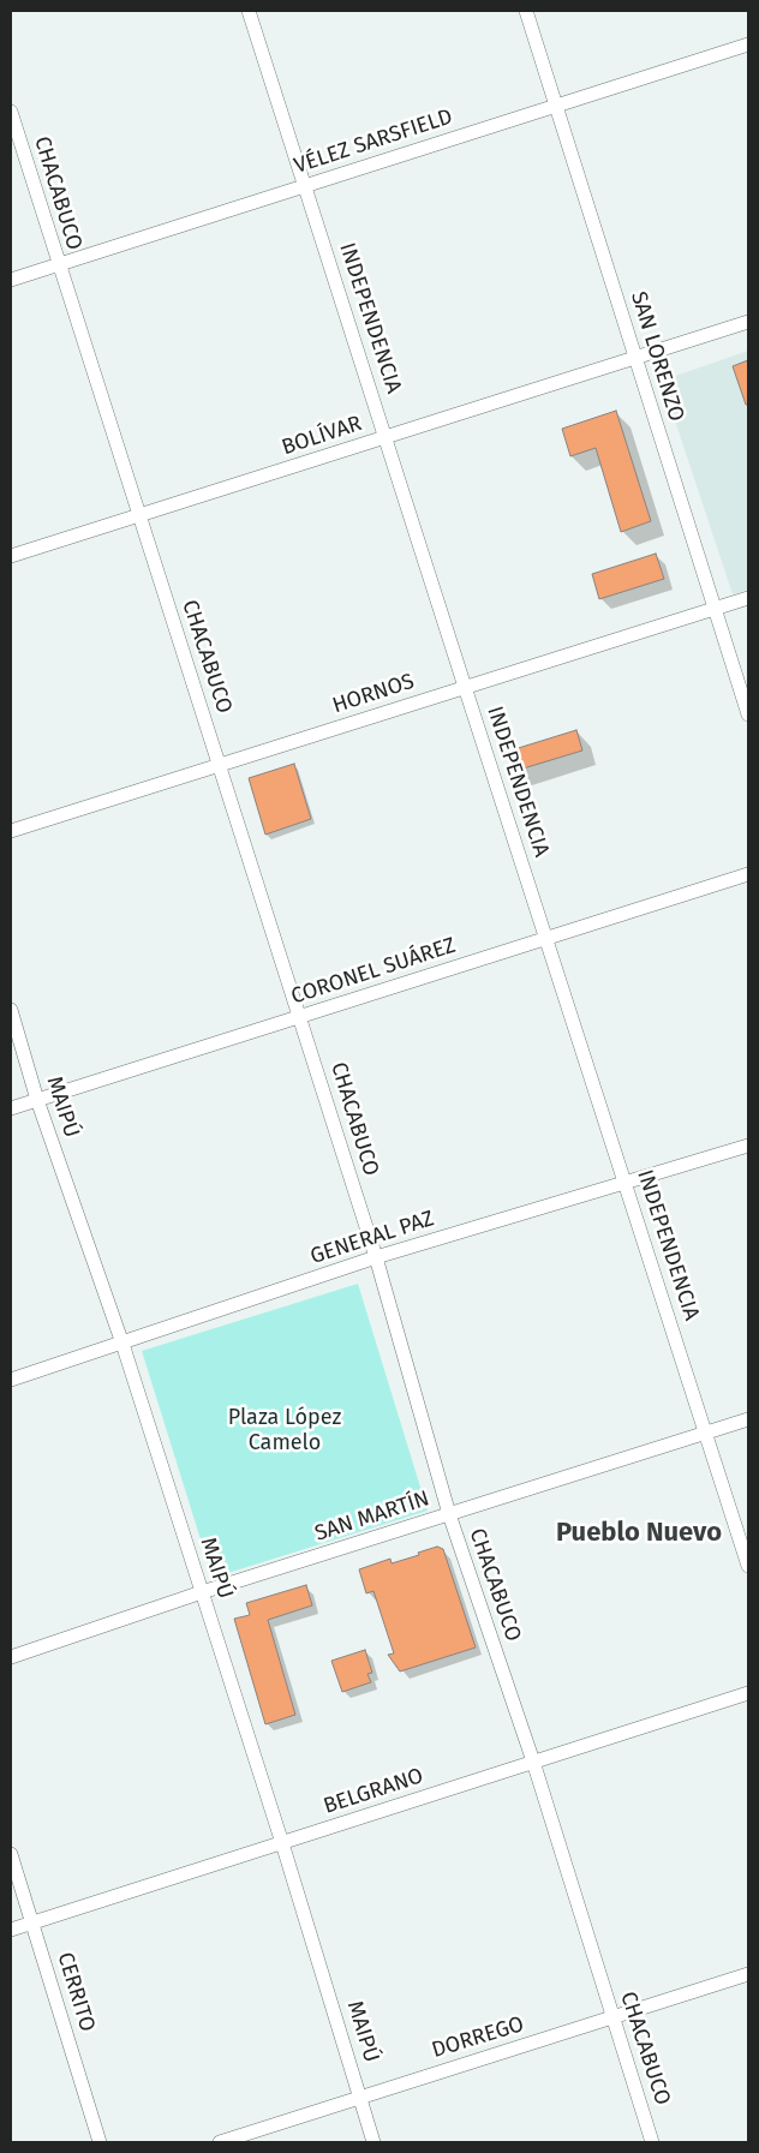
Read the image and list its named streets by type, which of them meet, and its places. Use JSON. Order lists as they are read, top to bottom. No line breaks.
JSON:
{"streets":{"street":["VÉLEZ SARSFIELD","CHACABUCO","INDEPENDENCIA","SAN LORENZO","BOLÍVAR","HORNOS","CORONEL SUÁREZ","MAIPÚ","GENERAL PAZ","SAN MARTÍN","BELGRANO","CERRITO","DORREGO"]},"crossings":[["VÉLEZ SARSFIELD","CHACABUCO"],["VÉLEZ SARSFIELD","INDEPENDENCIA"],["VÉLEZ SARSFIELD","SAN LORENZO"],["CHACABUCO","BOLÍVAR"],["CHACABUCO","HORNOS"],["CHACABUCO","CORONEL SUÁREZ"],["CHACABUCO","GENERAL PAZ"],["CHACABUCO","SAN MARTÍN"],["CHACABUCO","BELGRANO"],["CHACABUCO","DORREGO"],["INDEPENDENCIA","BOLÍVAR"],["INDEPENDENCIA","HORNOS"],["INDEPENDENCIA","CORONEL SUÁREZ"],["INDEPENDENCIA","GENERAL PAZ"],["INDEPENDENCIA","SAN MARTÍN"],["SAN LORENZO","BOLÍVAR"],["SAN LORENZO","HORNOS"],["CORONEL SUÁREZ","MAIPÚ"],["MAIPÚ","GENERAL PAZ"],["MAIPÚ","SAN MARTÍN"],["MAIPÚ","BELGRANO"],["MAIPÚ","DORREGO"],["BELGRANO","CERRITO"]],"districts":["Pueblo Nuevo"],"parks":["Plaza López Camelo"]}
